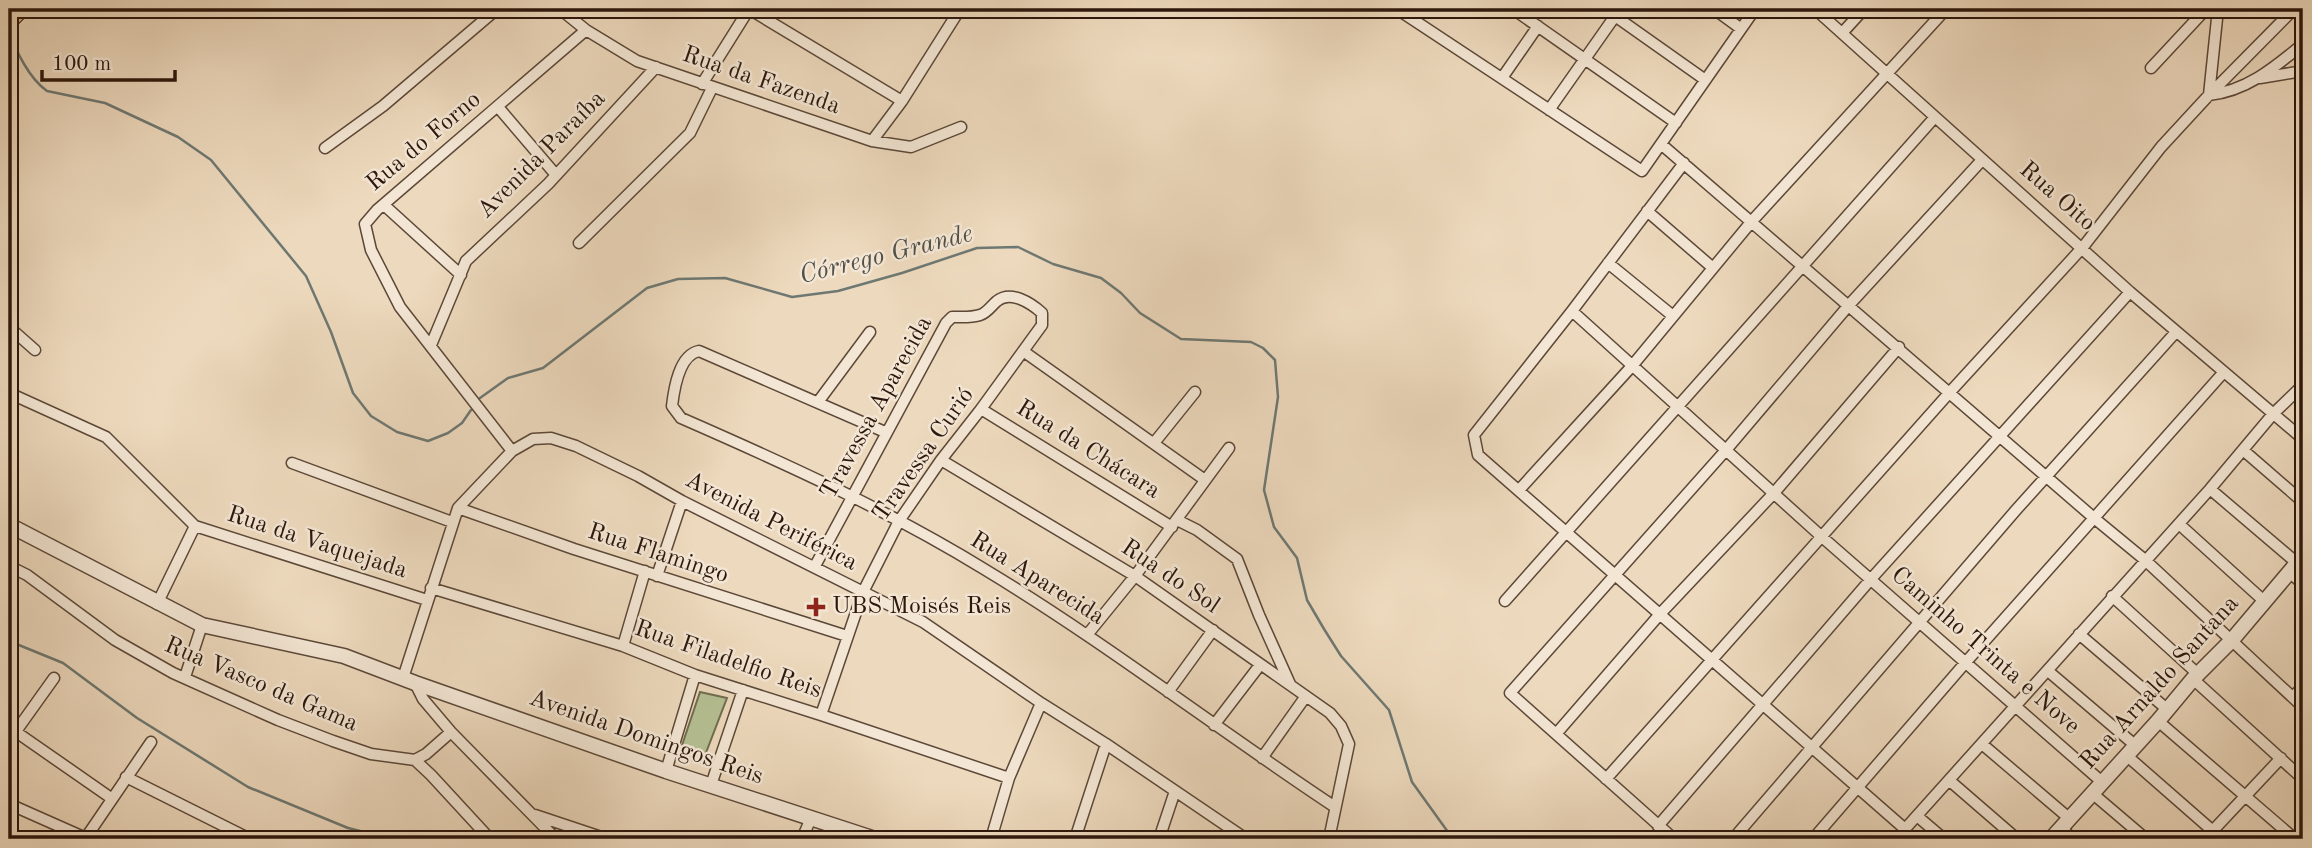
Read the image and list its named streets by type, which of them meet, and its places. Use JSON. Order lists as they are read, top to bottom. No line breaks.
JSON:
{"streets":{"street":["Rua da Fazenda","Rua do Forno","Avenida Paraíba","Rua Oito","Travessa Aparecida","Rua da Chácara","Travessa Curió","Avenida Periférica","Rua da Vaquejada","Rua Flamingo","Rua do Sol","Rua Aparecida","Caminho Trinta e Nove","Rua Filadelfio Reis","Rua Arnaldo Santana","Rua Vasco da Gama","Avenida Domingos Reis"]},"crossings":[["Rua da Fazenda","Rua do Forno"],["Rua da Fazenda","Avenida Paraíba"],["Rua do Forno","Avenida Paraíba"],["Travessa Aparecida","Travessa Curió"],["Travessa Aparecida","Avenida Periférica"],["Travessa Aparecida","Rua Aparecida"],["Rua da Chácara","Travessa Curió"],["Rua da Chácara","Rua do Sol"],["Travessa Curió","Avenida Periférica"],["Travessa Curió","Rua Flamingo"],["Travessa Curió","Rua do Sol"],["Travessa Curió","Rua Aparecida"],["Travessa Curió","Rua Filadelfio Reis"],["Rua do Sol","Rua Aparecida"],["Caminho Trinta e Nove","Rua Arnaldo Santana"]],"water":["Córrego Grande"],"places":{"health":["UBS Moisés Reis"]},"scale_bar":"100 m"}
